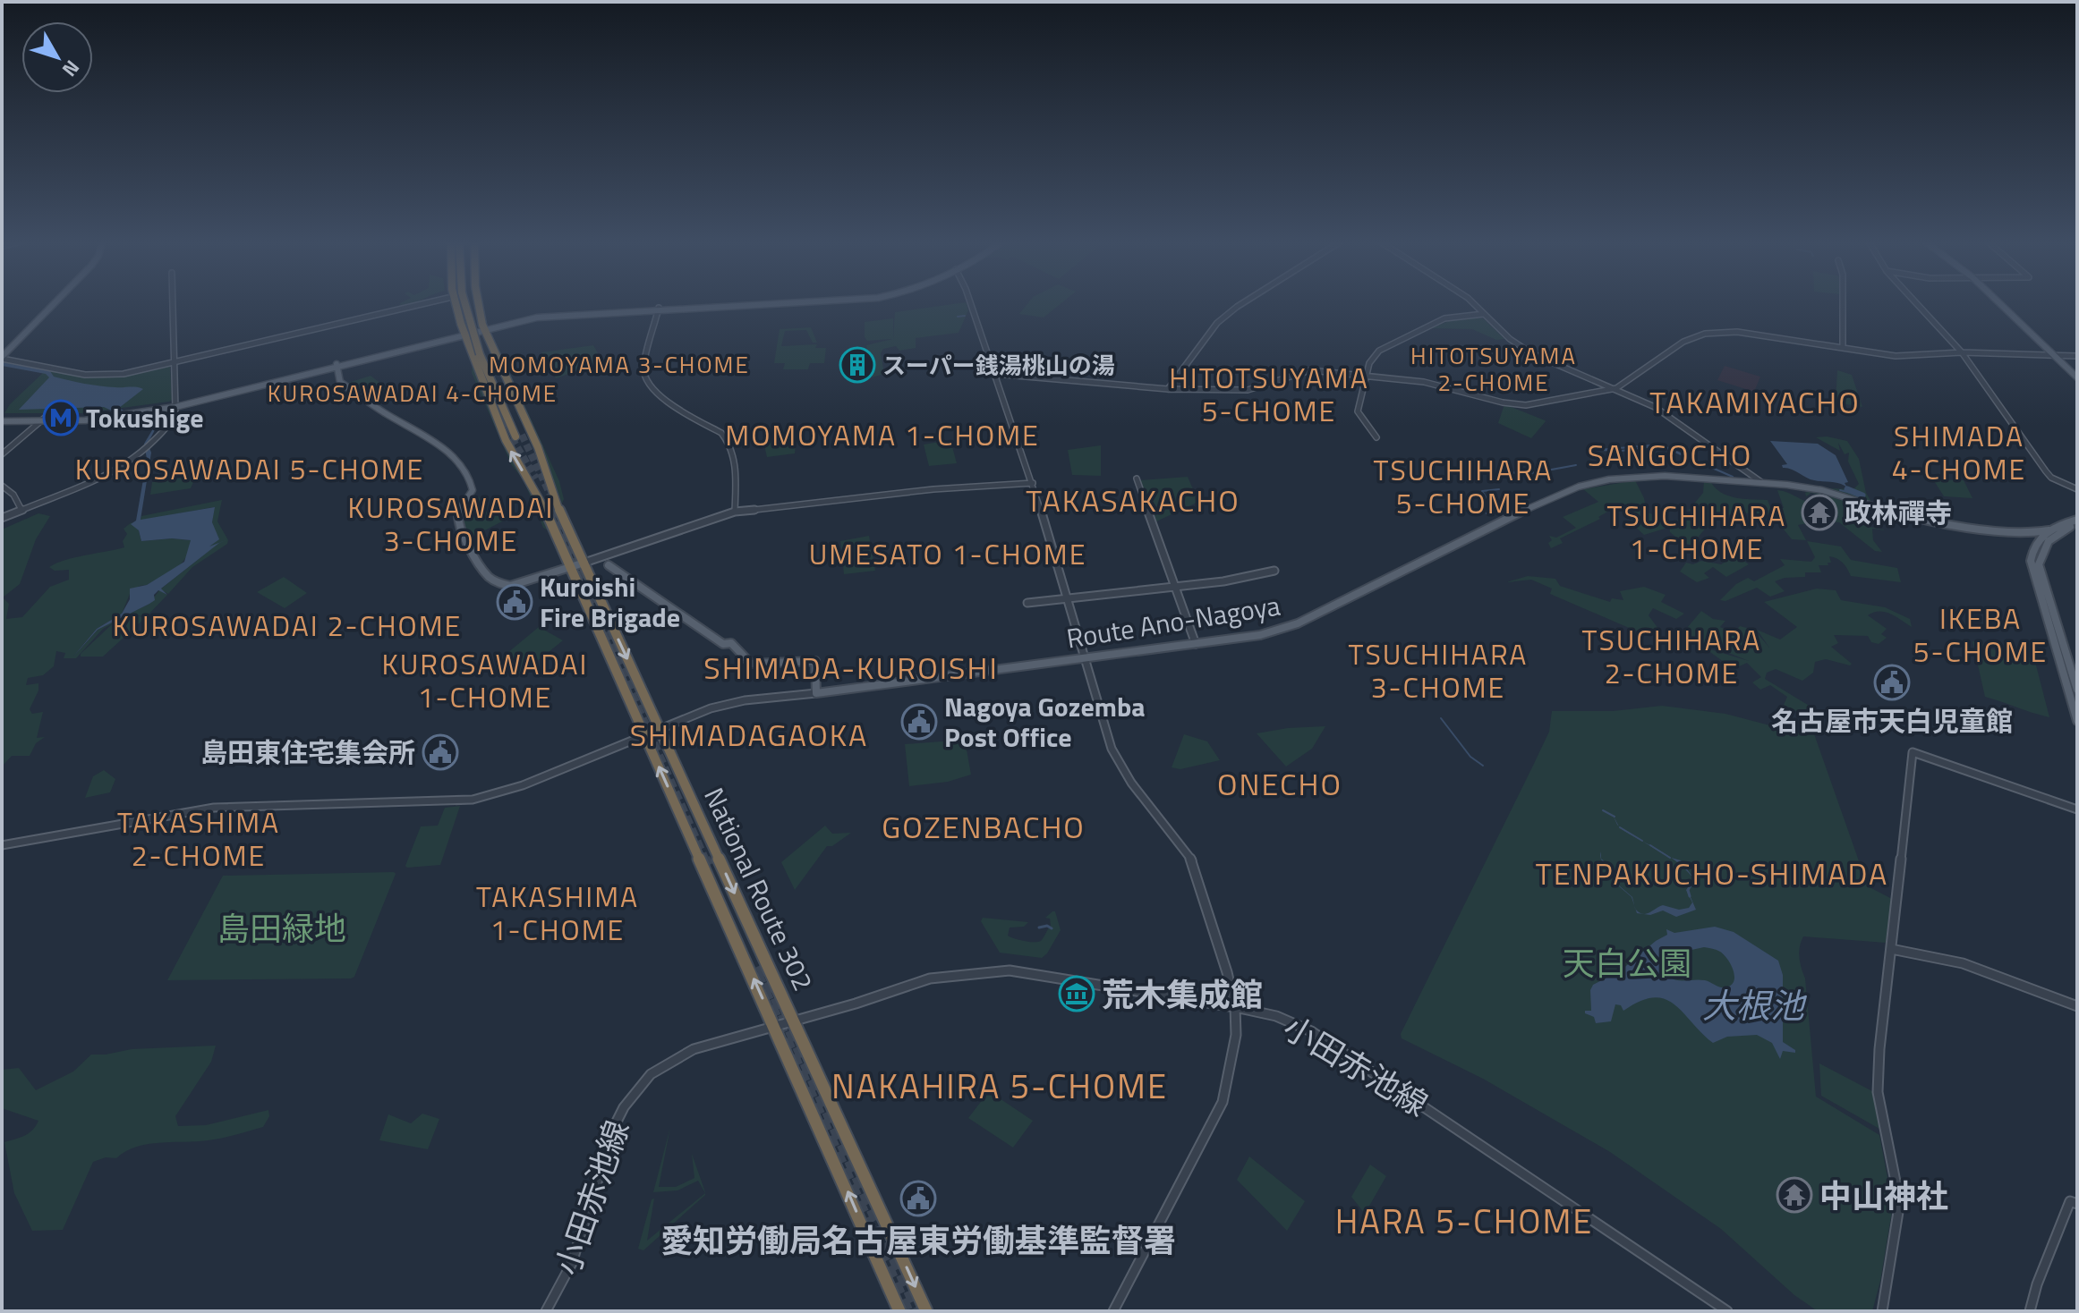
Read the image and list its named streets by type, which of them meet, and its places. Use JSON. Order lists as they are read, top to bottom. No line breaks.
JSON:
{"streets":{"highway":["National Route 302"],"main road":["Route Ano-Nagoya"],"street":["小田赤池線"]},"crossings":[["National Route 302","小田赤池線"]],"districts":["HITOTSUYAMA 2-CHOME","MOMOYAMA 3-CHOME","HITOTSUYAMA 5-CHOME","KUROSAWADAI 4-CHOME","TAKAMIYACHO","MOMOYAMA 1-CHOME","SHIMADA 4-CHOME","SANGOCHO","KUROSAWADAI 5-CHOME","TSUCHIHARA 5-CHOME","TAKASAKACHO","KUROSAWADAI 3-CHOME","TSUCHIHARA 1-CHOME","UMESATO 1-CHOME","IKEBA 5-CHOME","KUROSAWADAI 2-CHOME","TSUCHIHARA 2-CHOME","TSUCHIHARA 3-CHOME","KUROSAWADAI 1-CHOME","SHIMADA-KUROISHI","SHIMADAGAOKA","ONECHO","TAKASHIMA 2-CHOME","GOZENBACHO","TENPAKUCHO-SHIMADA","TAKASHIMA 1-CHOME","NAKAHIRA 5-CHOME","HARA 5-CHOME"],"water":["大根池"],"parks":["島田緑地","天白公園"],"places":{"building":["スーパー銭湯桃山の湯"],"metro station":["Tokushige"],"temple":["政林禪寺","中山神社"],"public building":["Kuroishi Fire Brigade","名古屋市天白児童館","Nagoya Gozemba Post Office","島田東住宅集会所","愛知労働局名古屋東労働基準監督署"],"museum":["荒木集成館"]},"north":"bottom right"}
